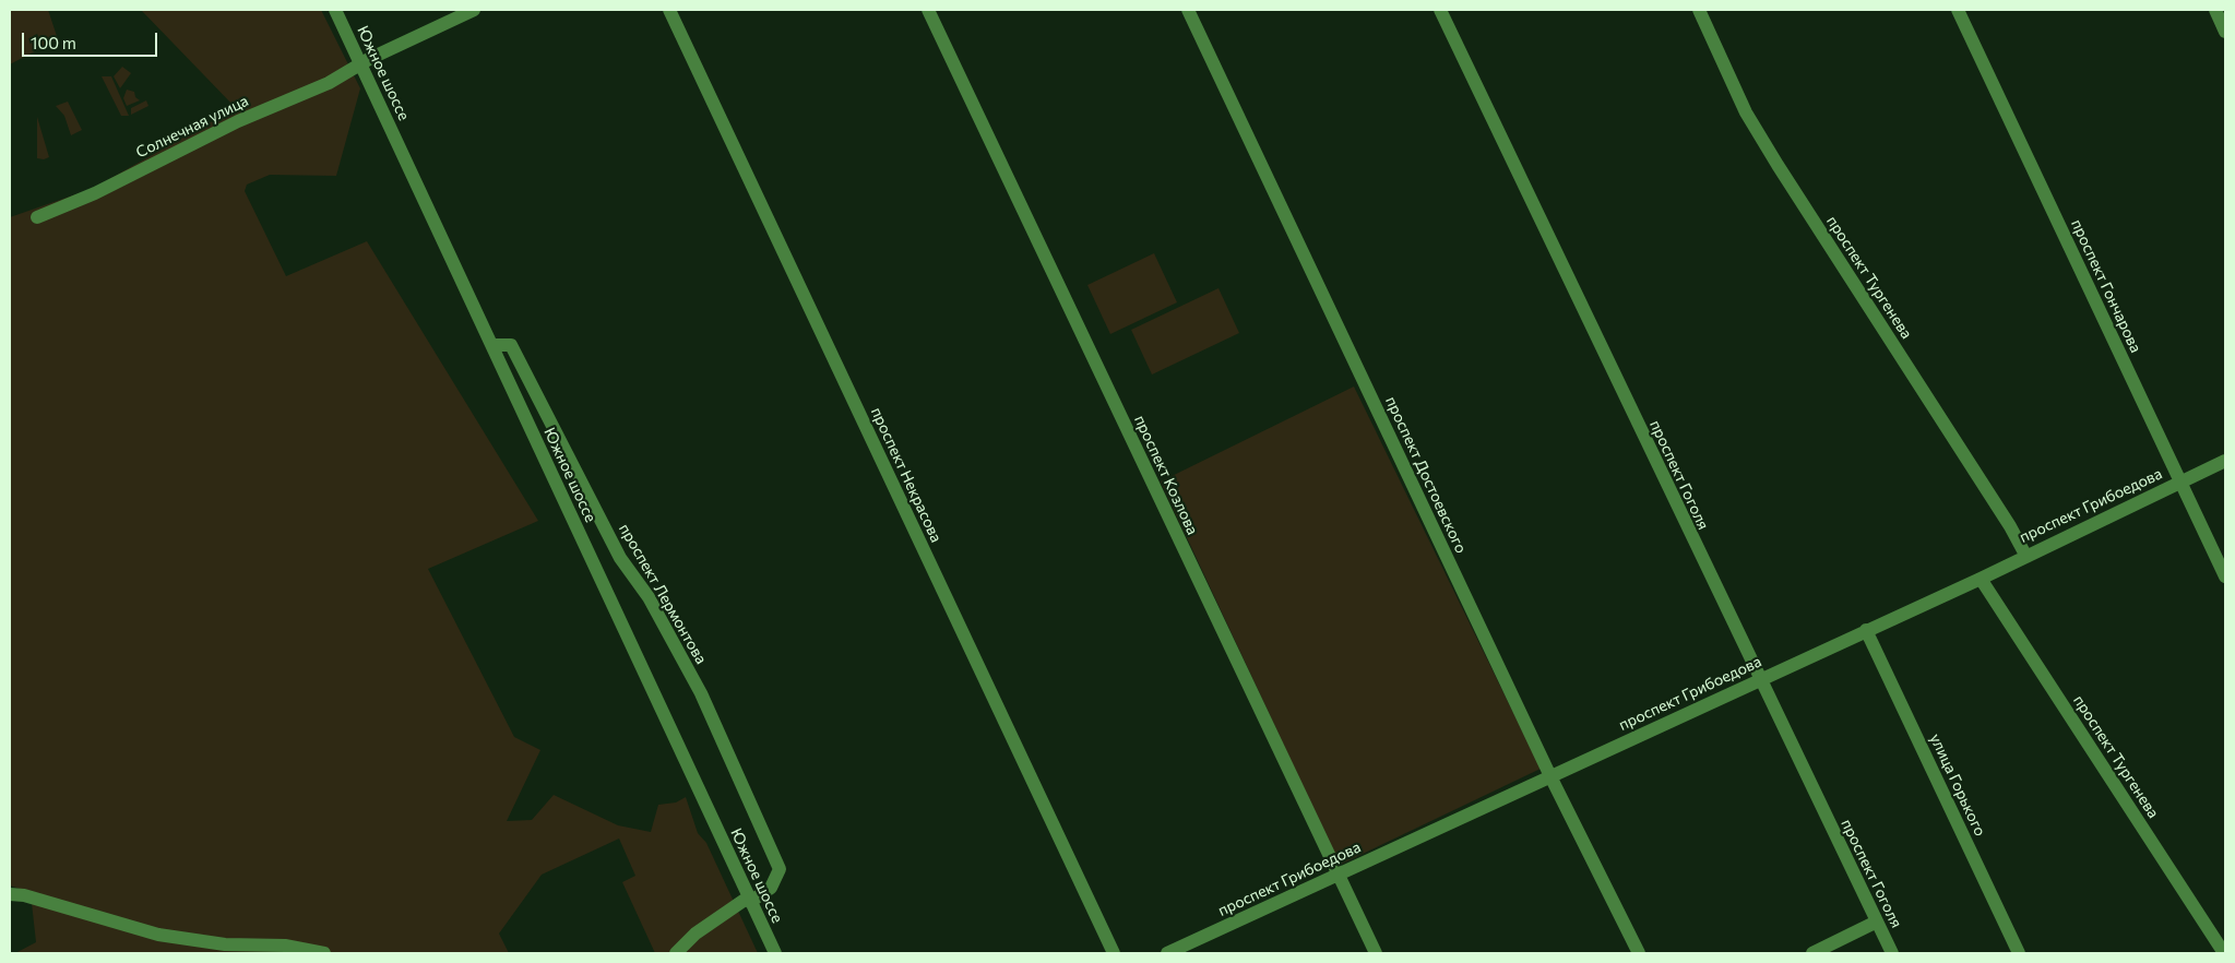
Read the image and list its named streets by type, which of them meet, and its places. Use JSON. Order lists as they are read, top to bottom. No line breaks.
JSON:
{"streets":{"street":["Южное шоссе","Солнечная улица","проспект Тургенева","проспект Гончарова","проспект Некрасова","проспект Козлова","проспект Достоевского","проспект Гоголя","проспект Грибоедова","проспект Лермонтова","улица Горького"]},"crossings":[["Южное шоссе","Солнечная улица"],["Южное шоссе","проспект Лермонтова"],["проспект Тургенева","проспект Грибоедова"],["проспект Гончарова","проспект Грибоедова"],["проспект Козлова","проспект Грибоедова"],["проспект Достоевского","проспект Грибоедова"],["проспект Гоголя","проспект Грибоедова"],["проспект Грибоедова","улица Горького"]],"scale_bar":"100 m"}
